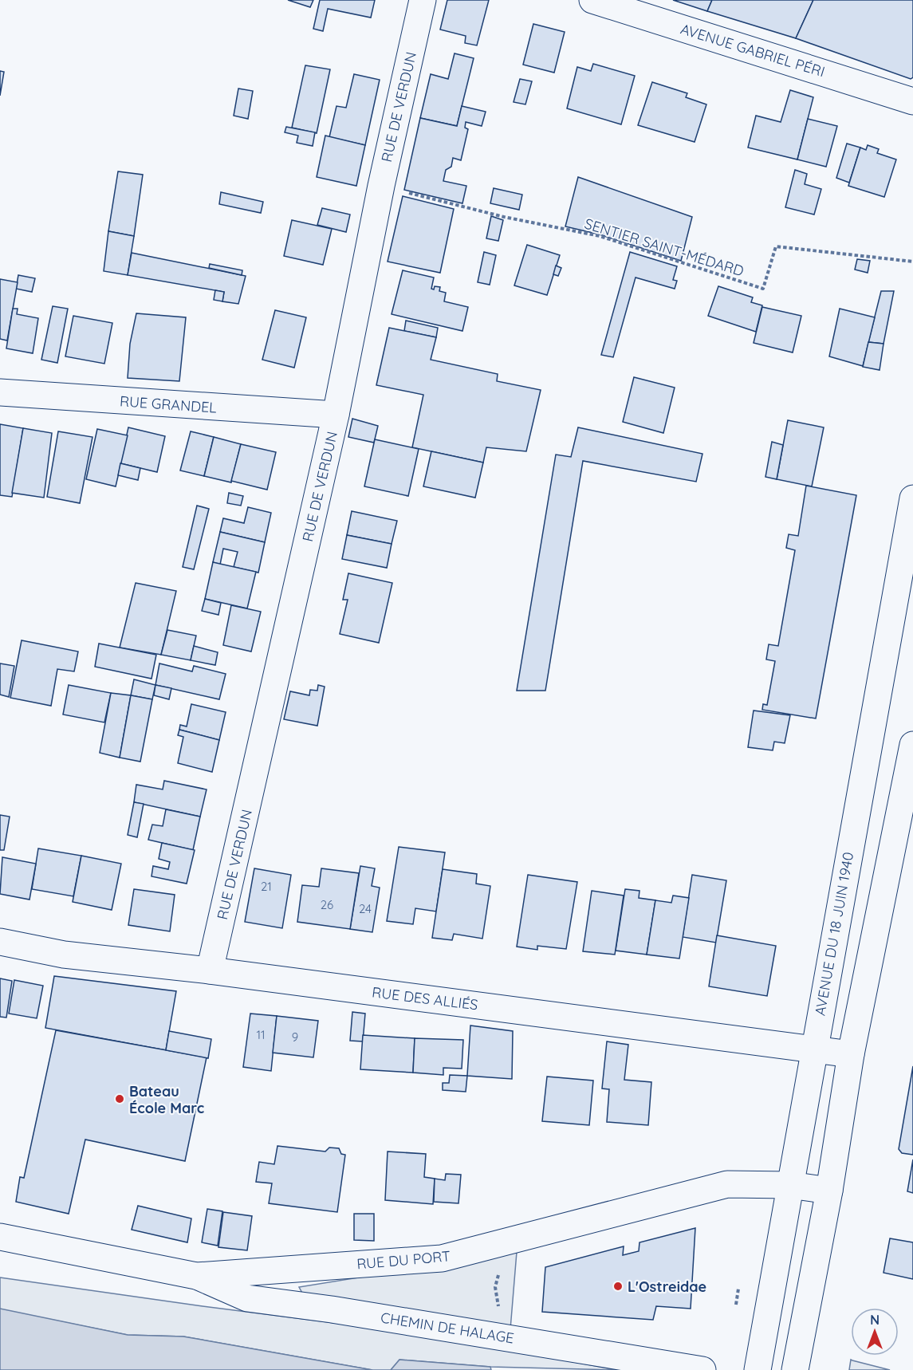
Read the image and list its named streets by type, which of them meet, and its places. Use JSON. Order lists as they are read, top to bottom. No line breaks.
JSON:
{"streets":{"street":["AVENUE GABRIEL PÉRI","RUE DE VERDUN","RUE GRANDEL","AVENUE DU 18 JUIN 1940","RUE DES ALLIÉS","RUE DU PORT","CHEMIN DE HALAGE"],"path":["SENTIER SAINT-MÉDARD"]},"crossings":[["RUE DE VERDUN","SENTIER SAINT-MÉDARD"],["RUE DE VERDUN","RUE GRANDEL"],["RUE DE VERDUN","RUE DES ALLIÉS"],["AVENUE DU 18 JUIN 1940","RUE DES ALLIÉS"],["AVENUE DU 18 JUIN 1940","RUE DU PORT"],["RUE DU PORT","CHEMIN DE HALAGE"]],"places":["Bateau École Marc","L'Ostreidae"],"house_numbers":["21","26","24","11","9"],"north":"top"}
